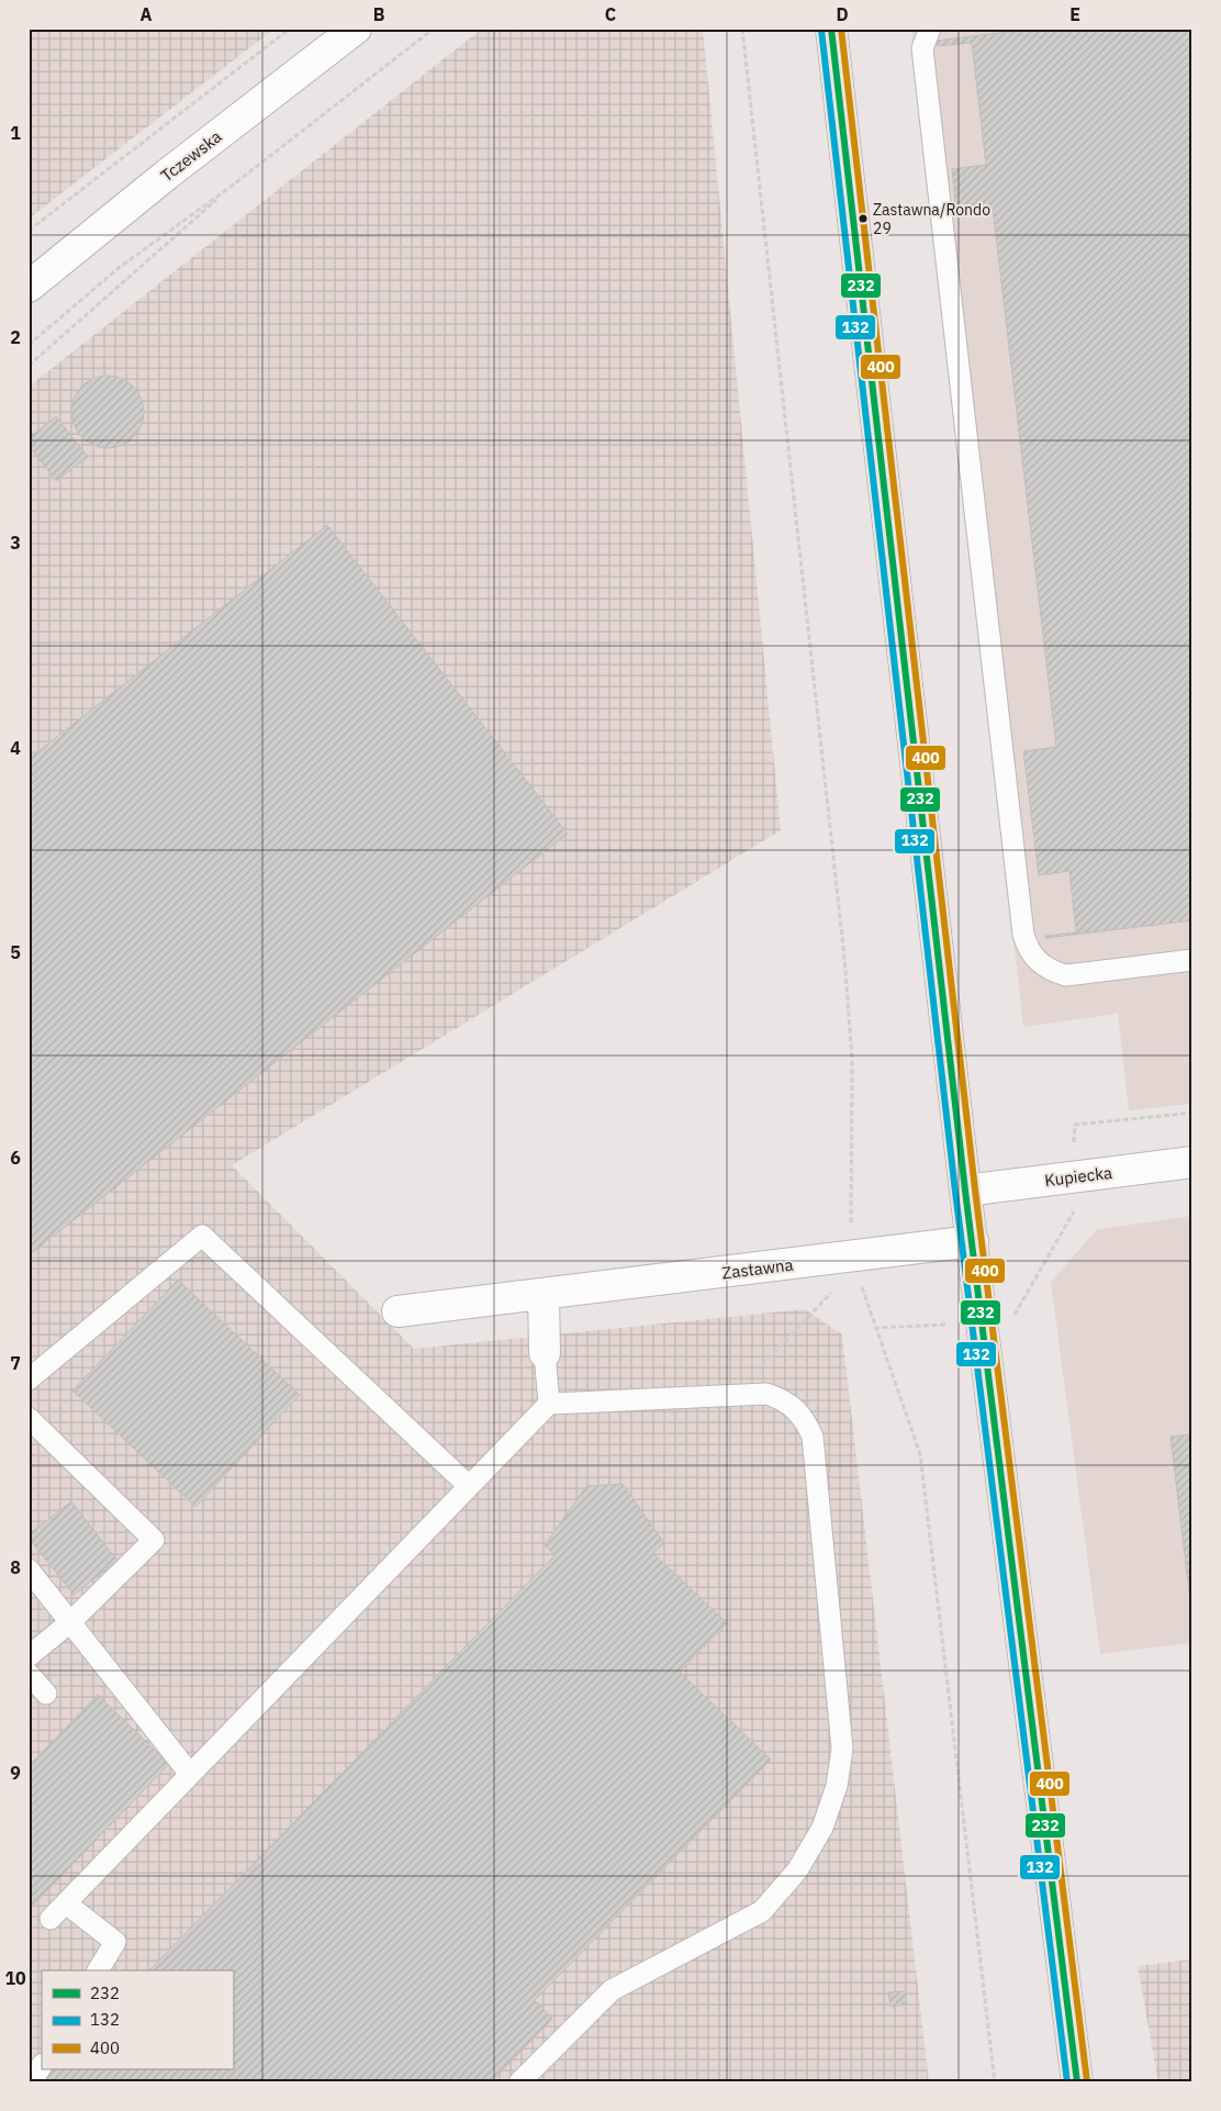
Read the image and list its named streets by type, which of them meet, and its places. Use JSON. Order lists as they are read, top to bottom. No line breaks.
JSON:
{"streets":{"main road":["Tczewska","Kupiecka","Zastawna"]},"places":["Zastawna/Rondo 29"],"lines":["transit line 232","transit line 400","transit line 132"],"legend":["232","132","400"],"grid":{"columns":["A","B","C","D","E"],"rows":["1","2","3","4","5","6","7","8","9","10"]}}
